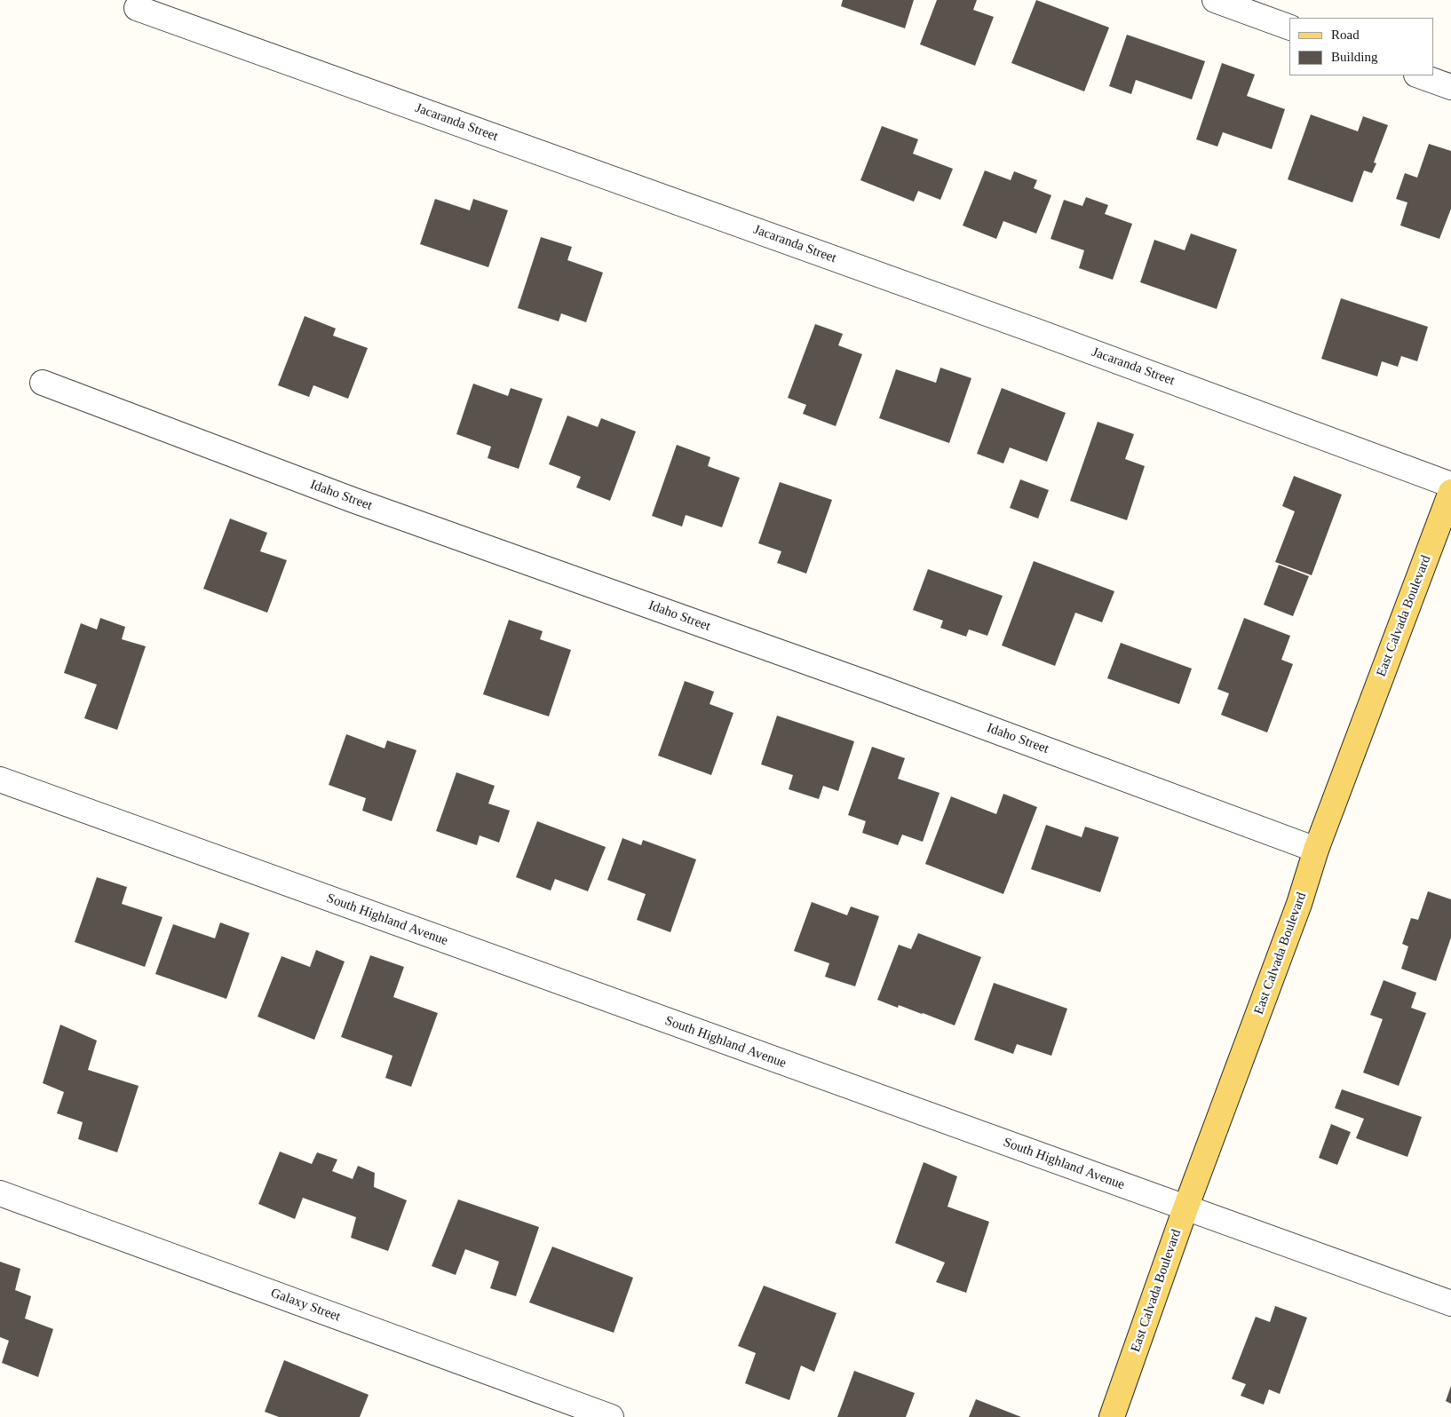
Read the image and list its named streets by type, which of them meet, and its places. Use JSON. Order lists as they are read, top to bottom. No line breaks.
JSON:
{"streets":{"main road":["East Calvada Boulevard"],"street":["Jacaranda Street","Idaho Street","South Highland Avenue","Galaxy Street"]},"crossings":[["Idaho Street","East Calvada Boulevard"],["East Calvada Boulevard","South Highland Avenue"]],"legend":["Road","Building"]}
